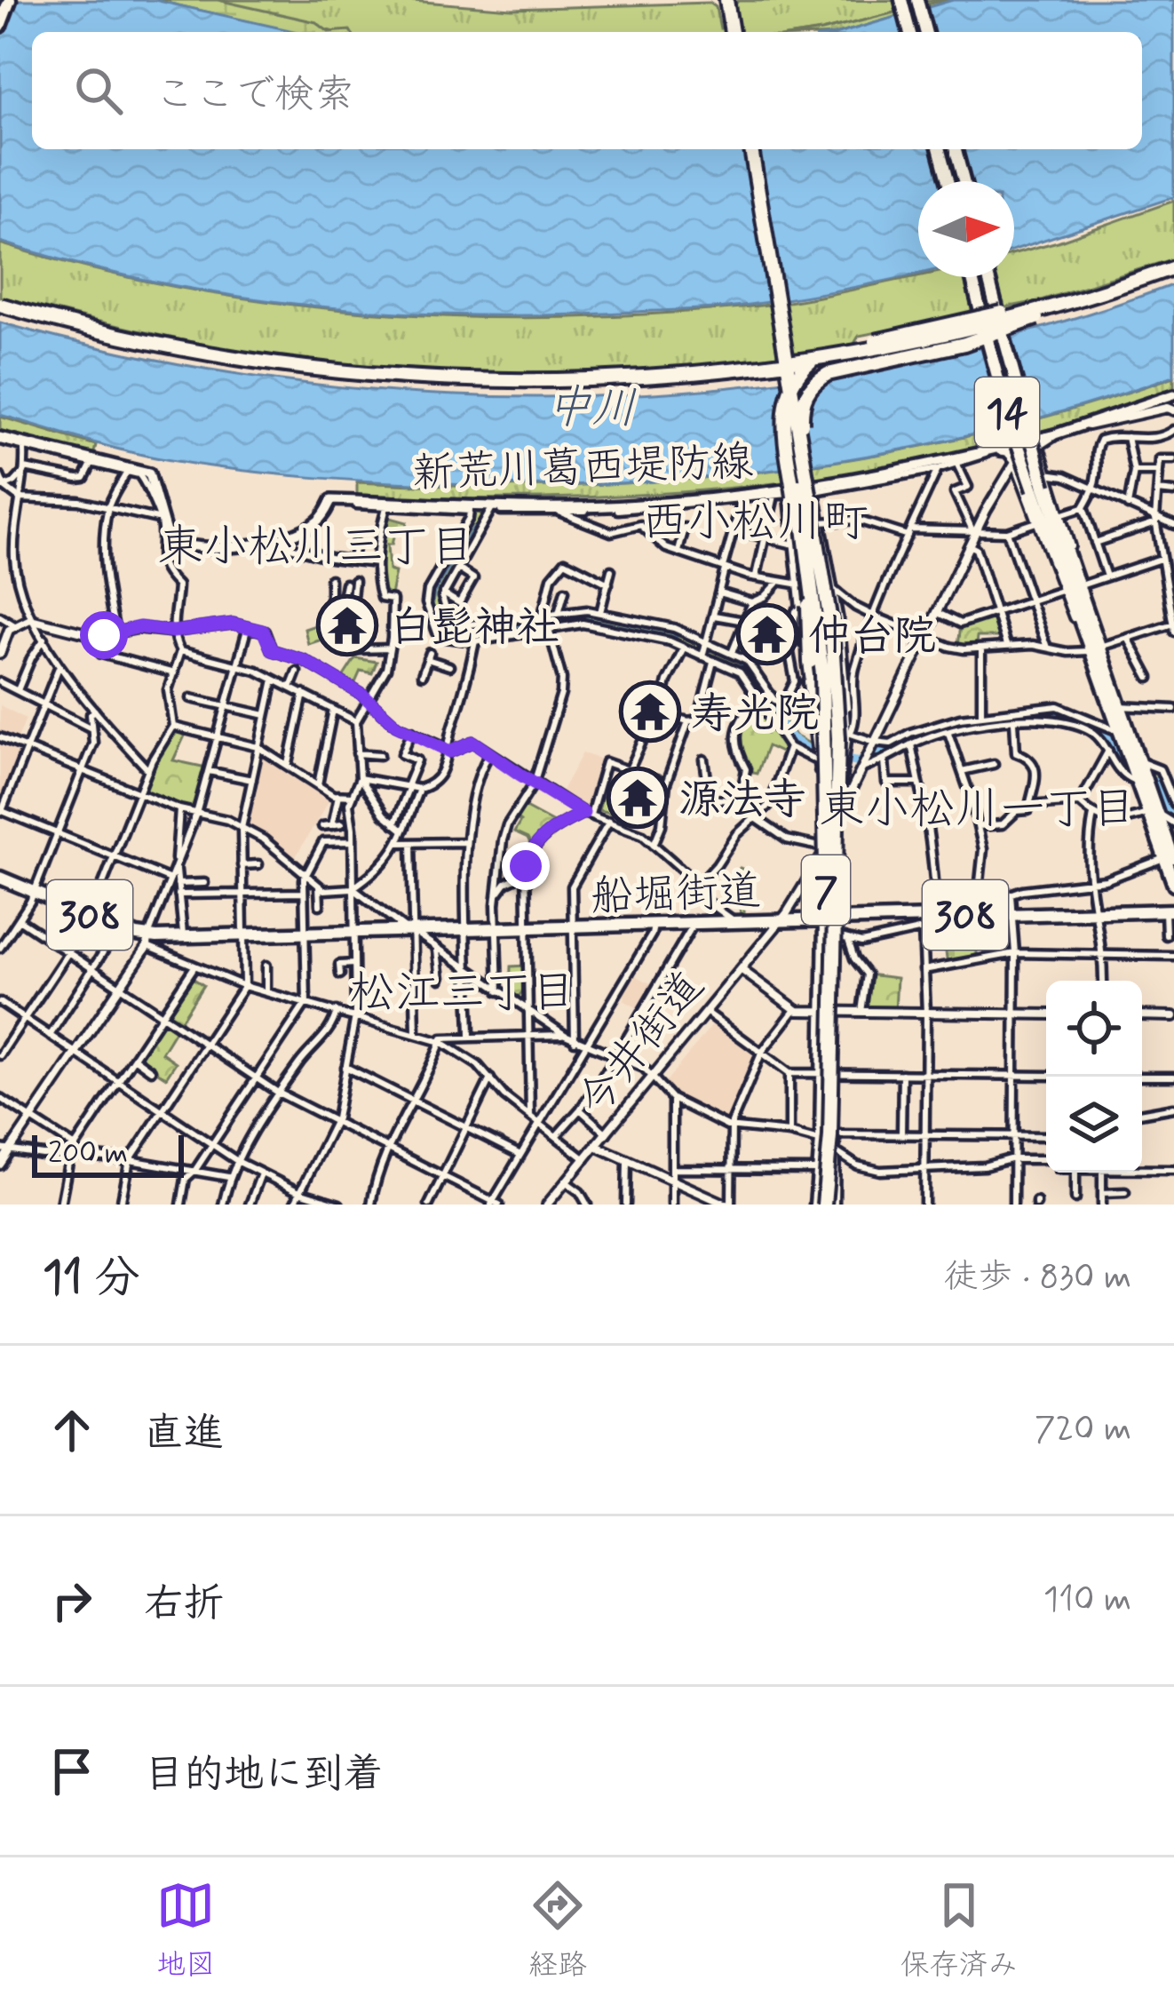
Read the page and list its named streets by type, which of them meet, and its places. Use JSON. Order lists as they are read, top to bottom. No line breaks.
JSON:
{"streets":{"highway":["7"],"main road":["14","新荒川葛西堤防線","船堀街道","308"],"street":["今井街道"]},"crossings":[["新荒川葛西堤防線","7"],["新荒川葛西堤防線","今井街道"],["船堀街道","今井街道"]],"districts":["西小松川町","東小松川三丁目","東小松川一丁目","松江三丁目"],"water":["中川"],"places":{"temple":["白髭神社","仲台院","寿光院","源法寺"]},"scale_bar":"200 m","north":"right","page":{"search":"ここで検索","scale":"200 m","heading":["11 分","徒歩 · 830 m"],"list":[["直進","720 m"],["右折","110 m"],"目的地に到着"],"nav":["地図","経路","保存済み"]}}
